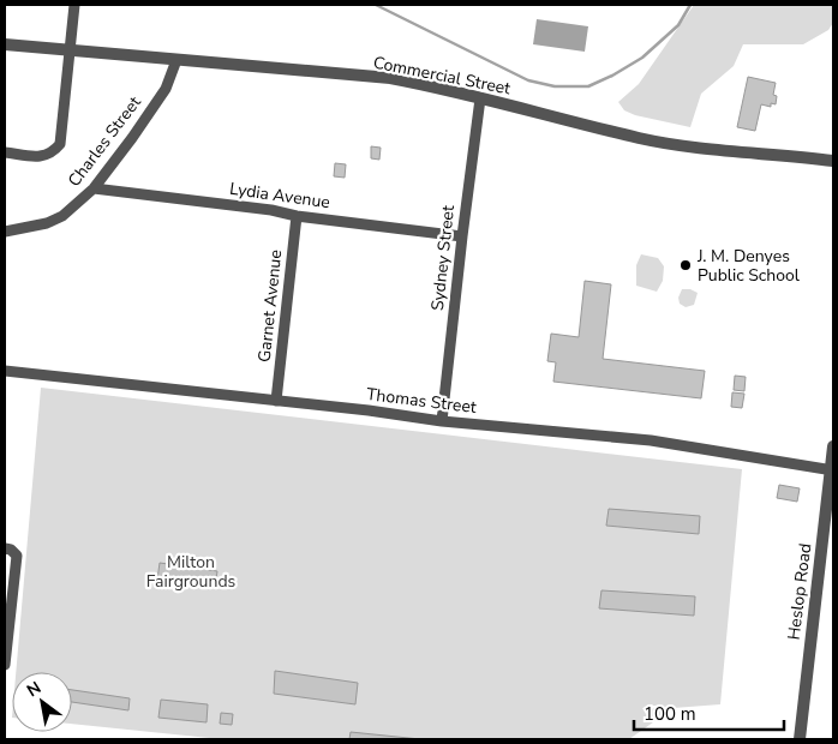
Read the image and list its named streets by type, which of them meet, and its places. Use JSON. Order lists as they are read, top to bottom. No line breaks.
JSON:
{"streets":{"street":["Commercial Street","Charles Street","Lydia Avenue","Sydney Street","Garnet Avenue","Thomas Street","Heslop Road"]},"crossings":[["Commercial Street","Charles Street"],["Commercial Street","Sydney Street"],["Charles Street","Lydia Avenue"],["Lydia Avenue","Sydney Street"],["Lydia Avenue","Garnet Avenue"],["Sydney Street","Thomas Street"],["Garnet Avenue","Thomas Street"],["Thomas Street","Heslop Road"]],"parks":["Milton Fairgrounds"],"places":["J. M. Denyes Public School"],"scale_bar":"100 m","north":"top left"}
